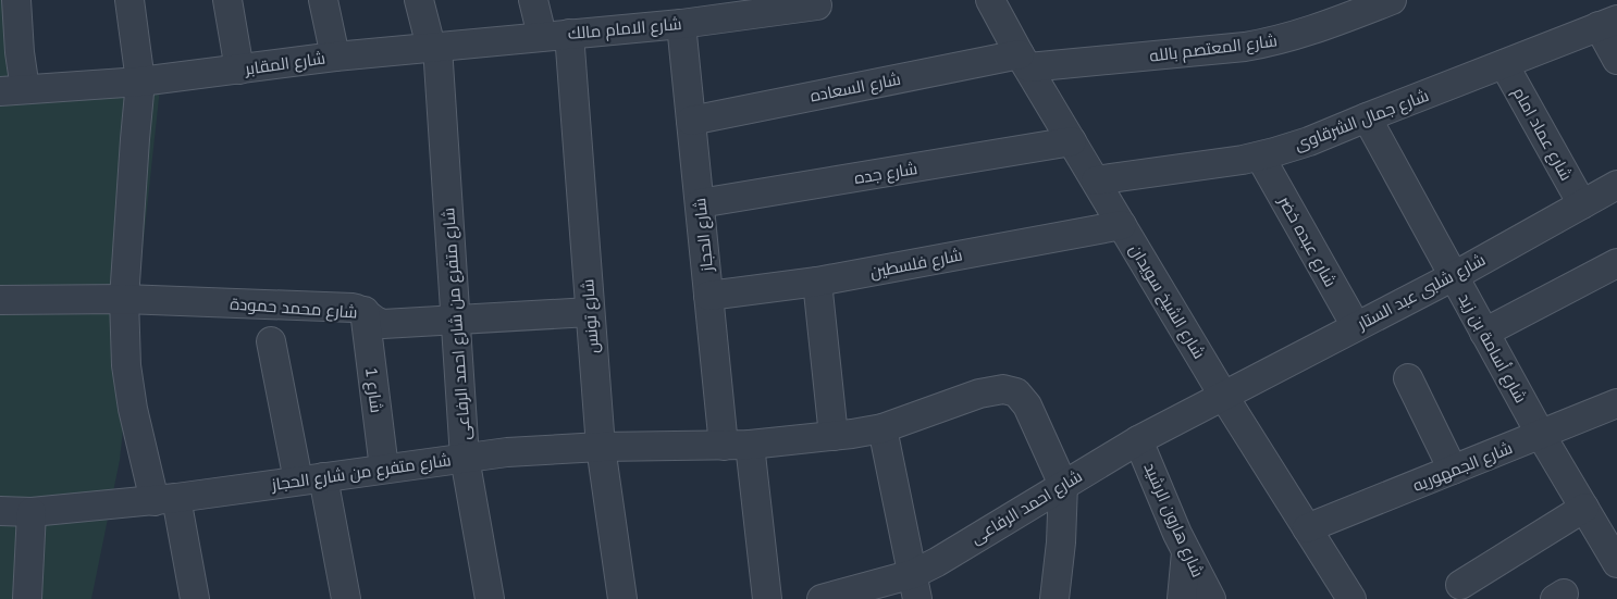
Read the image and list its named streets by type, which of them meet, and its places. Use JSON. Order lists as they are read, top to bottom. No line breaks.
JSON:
{"streets":{"street":["شارع الامام مالك","شارع المعتصم بالله","شارع المقابر","شارع السعاده","شارع جمال الشرقاوى","شارع عماد امام","شارع جده","شارع الحجاز","شارع عبده خضر","شارع فلسطين","شارع شلبى عبد الستار","شارع الشيخ سويدان","شارع محمد حمودة","شارع تونس","شارع متفرع من شارع احمد الرفاعى","شارع أسامة بن زيد","شارع 1","شارع الجمهوريه","شارع متفرع من شارع الحجاز","شارع احمد الرفاعى","شارع هارون الرشيد"]},"crossings":[["شارع الامام مالك","شارع المقابر"],["شارع الامام مالك","شارع الحجاز"],["شارع الامام مالك","شارع تونس"],["شارع الامام مالك","شارع متفرع من شارع احمد الرفاعى"],["شارع المعتصم بالله","شارع السعاده"],["شارع المعتصم بالله","شارع الشيخ سويدان"],["شارع المقابر","شارع متفرع من شارع احمد الرفاعى"],["شارع السعاده","شارع الحجاز"],["شارع السعاده","شارع الشيخ سويدان"],["شارع جمال الشرقاوى","شارع عماد امام"],["شارع جمال الشرقاوى","شارع عبده خضر"],["شارع جمال الشرقاوى","شارع الشيخ سويدان"],["شارع جمال الشرقاوى","شارع أسامة بن زيد"],["شارع عماد امام","شارع شلبى عبد الستار"],["شارع جده","شارع الحجاز"],["شارع جده","شارع الشيخ سويدان"],["شارع الحجاز","شارع فلسطين"],["شارع الحجاز","شارع متفرع من شارع الحجاز"],["شارع عبده خضر","شارع شلبى عبد الستار"],["شارع فلسطين","شارع الشيخ سويدان"],["شارع شلبى عبد الستار","شارع الشيخ سويدان"],["شارع شلبى عبد الستار","شارع أسامة بن زيد"],["شارع شلبى عبد الستار","شارع احمد الرفاعى"],["شارع الشيخ سويدان","شارع الجمهوريه"],["شارع الشيخ سويدان","شارع احمد الرفاعى"],["شارع محمد حمودة","شارع تونس"],["شارع محمد حمودة","شارع متفرع من شارع احمد الرفاعى"],["شارع محمد حمودة","شارع 1"],["شارع تونس","شارع متفرع من شارع الحجاز"],["شارع متفرع من شارع احمد الرفاعى","شارع متفرع من شارع الحجاز"],["شارع أسامة بن زيد","شارع الجمهوريه"],["شارع 1","شارع متفرع من شارع الحجاز"],["شارع متفرع من شارع الحجاز","شارع احمد الرفاعى"],["شارع احمد الرفاعى","شارع هارون الرشيد"]]}
